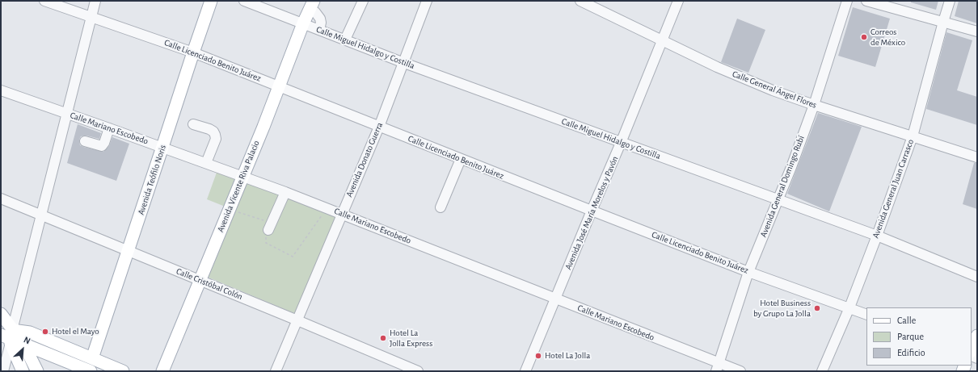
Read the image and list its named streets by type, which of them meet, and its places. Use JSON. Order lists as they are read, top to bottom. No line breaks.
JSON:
{"streets":{"main road":["Avenida Teófilo Noris","Avenida Vicente Riva Palacio"],"street":["Calle Miguel Hidalgo y Costilla","Calle Licenciado Benito Juárez","Calle General Ángel Flores","Calle Mariano Escobedo","Avenida Donato Guerra","Avenida General Domingo Rubí","Avenida General Juan Carrasco","Avenida José María Morelos y Pavón","Calle Cristóbal Colón"]},"crossings":[["Calle Miguel Hidalgo y Costilla","Avenida Donato Guerra"],["Calle Miguel Hidalgo y Costilla","Avenida Vicente Riva Palacio"],["Calle Miguel Hidalgo y Costilla","Avenida General Domingo Rubí"],["Calle Miguel Hidalgo y Costilla","Avenida General Juan Carrasco"],["Calle Miguel Hidalgo y Costilla","Avenida José María Morelos y Pavón"],["Calle Licenciado Benito Juárez","Avenida Donato Guerra"],["Calle Licenciado Benito Juárez","Avenida Teófilo Noris"],["Calle Licenciado Benito Juárez","Avenida Vicente Riva Palacio"],["Calle Licenciado Benito Juárez","Avenida General Domingo Rubí"],["Calle Licenciado Benito Juárez","Avenida General Juan Carrasco"],["Calle Licenciado Benito Juárez","Avenida José María Morelos y Pavón"],["Calle General Ángel Flores","Avenida General Domingo Rubí"],["Calle General Ángel Flores","Avenida General Juan Carrasco"],["Calle General Ángel Flores","Avenida José María Morelos y Pavón"],["Calle Mariano Escobedo","Avenida Donato Guerra"],["Calle Mariano Escobedo","Avenida Teófilo Noris"],["Calle Mariano Escobedo","Avenida Vicente Riva Palacio"],["Calle Mariano Escobedo","Avenida General Domingo Rubí"],["Calle Mariano Escobedo","Avenida José María Morelos y Pavón"],["Avenida Donato Guerra","Calle Cristóbal Colón"],["Avenida Teófilo Noris","Calle Cristóbal Colón"],["Avenida Vicente Riva Palacio","Calle Cristóbal Colón"]],"places":["Correos de México","Hotel Business by Grupo La Jolla","Hotel el Mayo","Hotel La Jolla Express","Hotel La Jolla"],"legend":["Calle","Parque","Edificio"],"north":"top right"}
